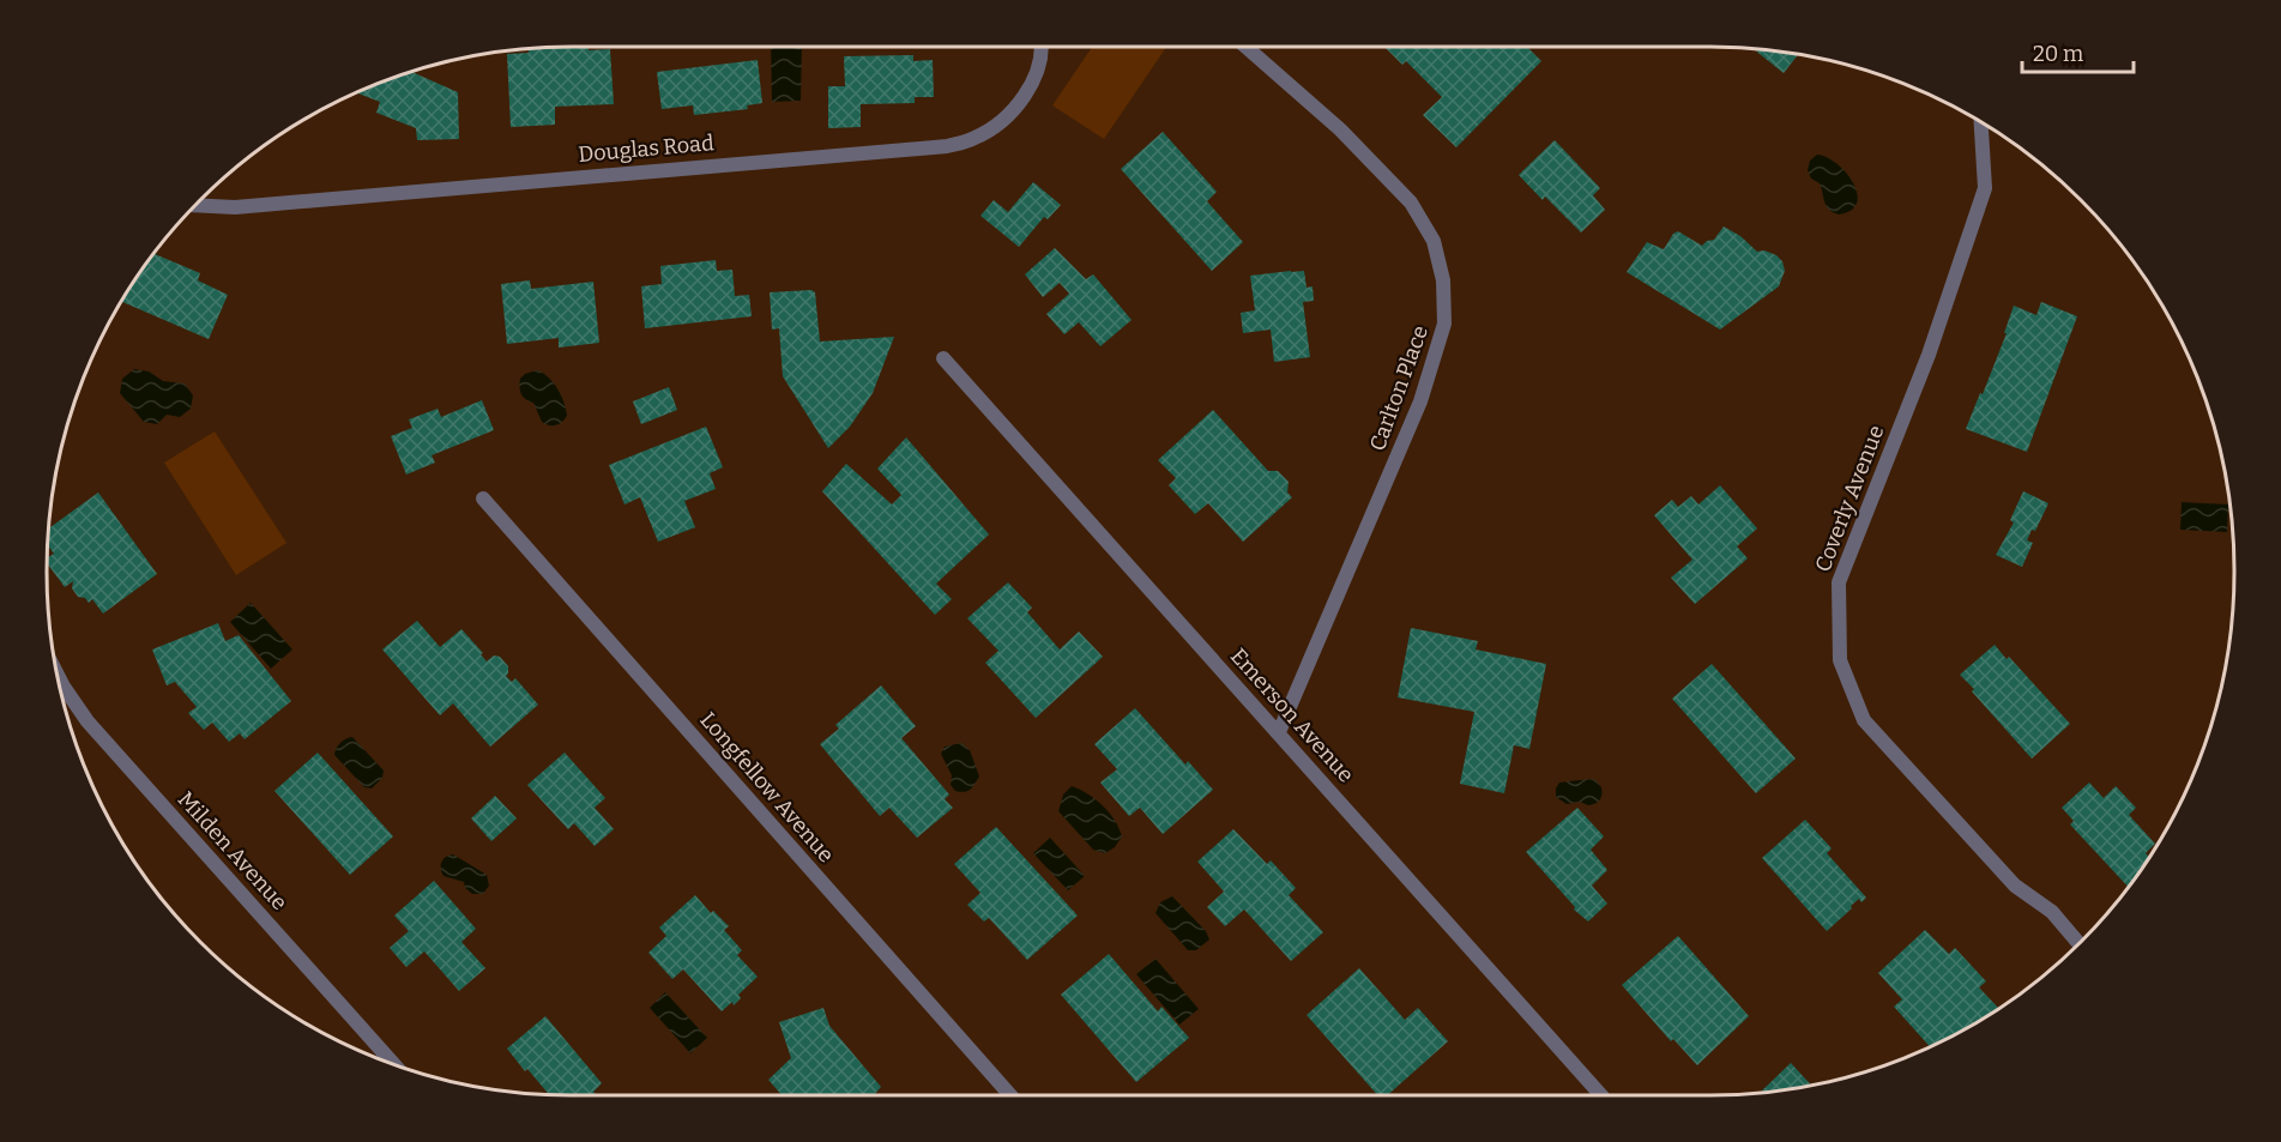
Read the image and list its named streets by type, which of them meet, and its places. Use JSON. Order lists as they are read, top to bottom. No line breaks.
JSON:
{"streets":{"street":["Douglas Road","Carlton Place","Coverly Avenue","Emerson Avenue","Longfellow Avenue","Milden Avenue"]},"crossings":[["Carlton Place","Emerson Avenue"]],"scale_bar":"20 m"}
